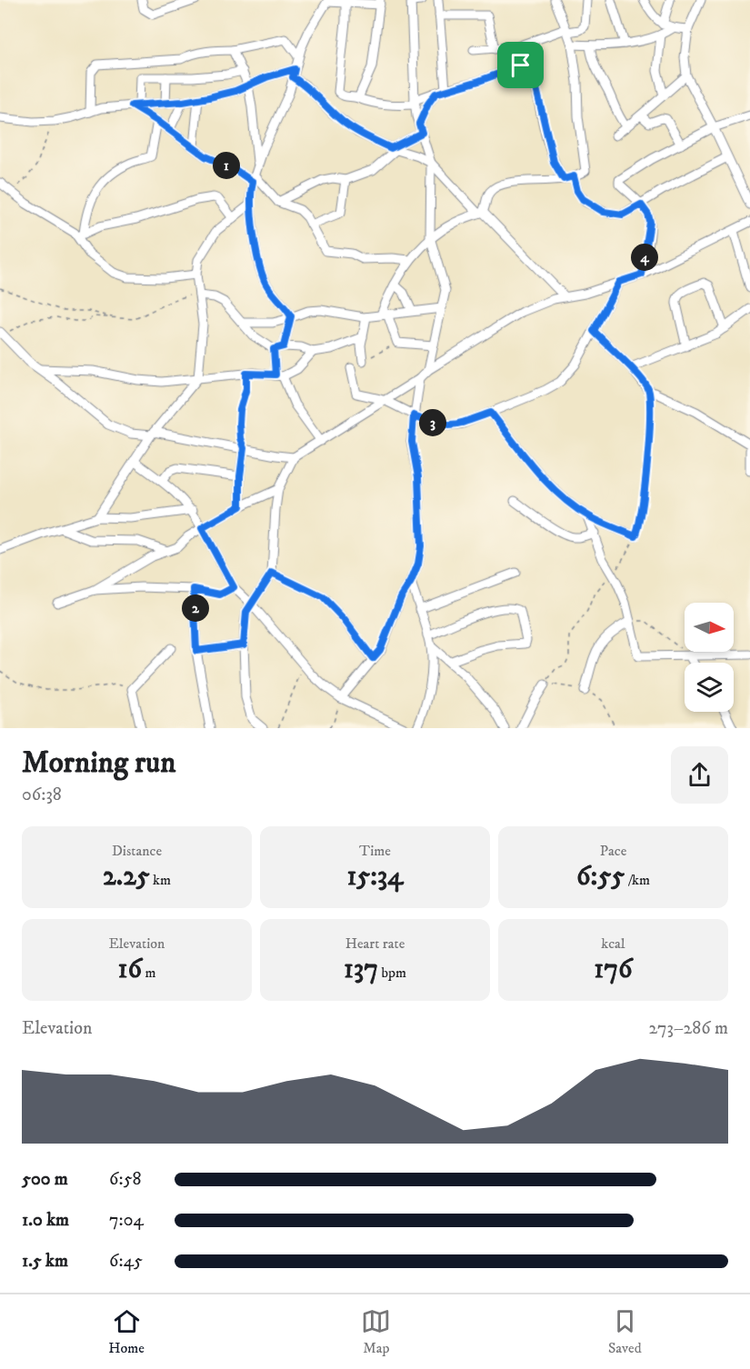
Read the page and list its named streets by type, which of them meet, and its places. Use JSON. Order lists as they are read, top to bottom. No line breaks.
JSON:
{"north":"right","page":{"pins":["1","4","3","2"],"heading":["Morning run","06:38"],"stats":[["Distance","2.25 km"],["Time","15:34"],["Pace","6:55 /km"],["Elevation","16 m"],["Heart rate","137 bpm"],["kcal","176"]],"chart":["Elevation","273–286 m"],"list":[{"name":"500 m","note":"6:58"},{"name":"1.0 km","note":"7:04"},{"name":"1.5 km","note":"6:45"}],"tabs":["Home","Map","Saved"]}}
